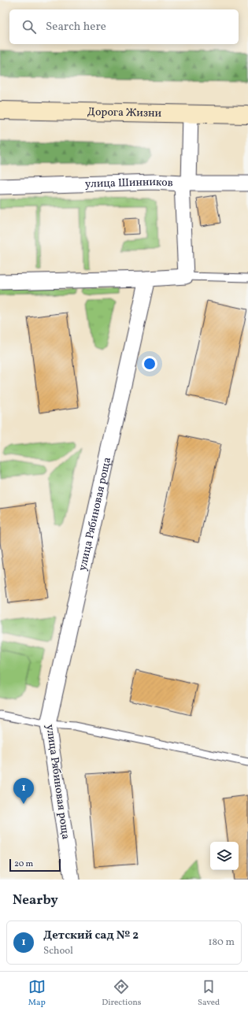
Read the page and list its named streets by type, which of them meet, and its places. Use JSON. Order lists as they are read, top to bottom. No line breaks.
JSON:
{"streets":{"main road":["Дорога Жизни"],"street":["улица Шинников","улица Рябиновая роща"]},"crossings":[["Дорога Жизни","улица Шинников"]],"scale_bar":"20 m","page":{"search":"Search here","pins":"1","scale":"20 m","heading":"Nearby","list":[{"mark":"1","name":"Детский сад № 2","note":"School","value":"180 m"}],"nav":["Map","Directions","Saved"]}}
